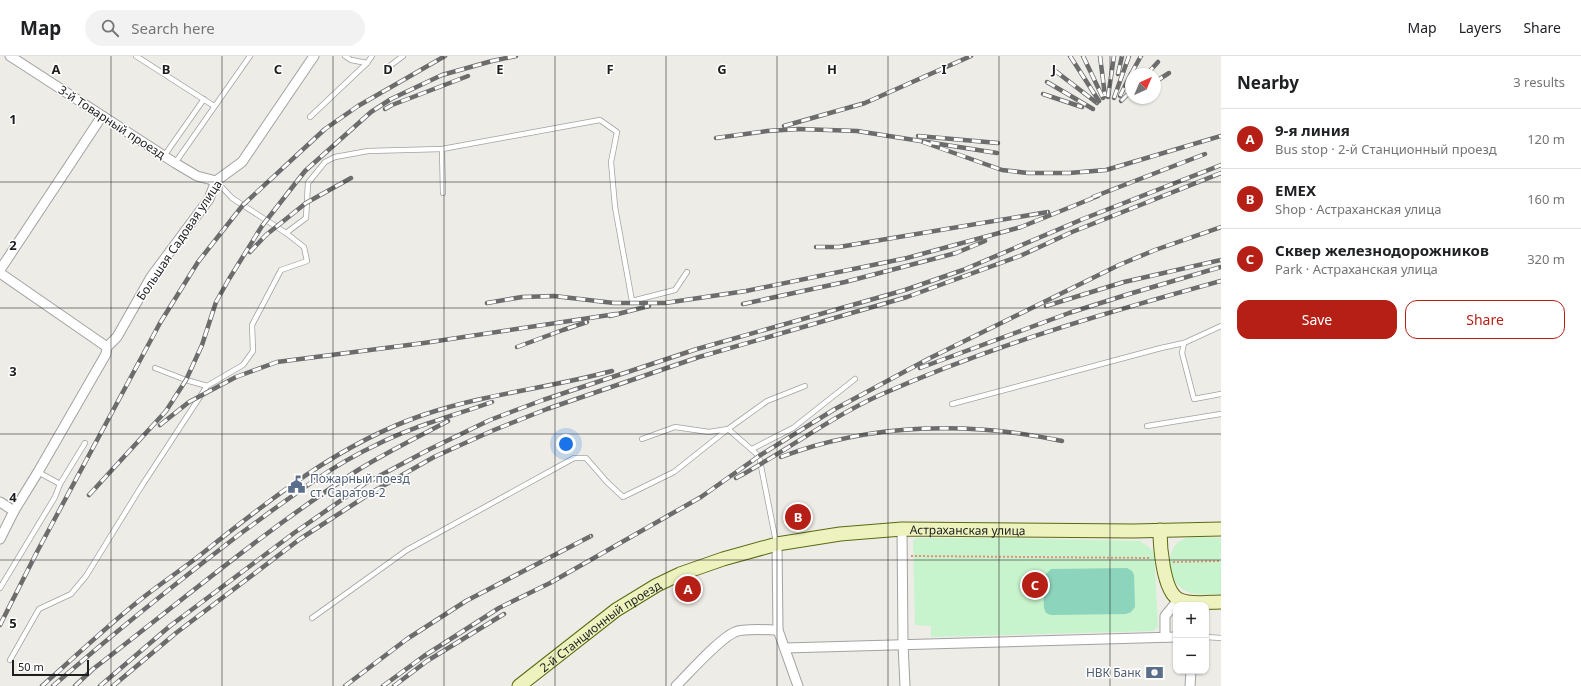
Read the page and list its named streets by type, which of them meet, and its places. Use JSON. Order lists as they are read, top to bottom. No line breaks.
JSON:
{"streets":{"main road":["Астраханская улица","2-й Станционный проезд"],"street":["3-й Товарный проезд","Большая Садовая улица"]},"crossings":[["3-й Товарный проезд","Большая Садовая улица"],["Астраханская улица","2-й Станционный проезд"]],"places":{"public building":["Пожарный поезд ст. Саратов-2"],"bank":["НВК Банк"]},"scale_bar":"50 m","north":"top right","page":{"header":"Map","search":"Search here","nav":["Map","Layers","Share"],"heading":["Nearby","3 results"],"list":[{"mark":"A","name":"9-я линия","note":"Bus stop · 2-й Станционный проезд","value":"120 m"},{"mark":"B","name":"EMEX","note":"Shop · Астраханская улица","value":"160 m"},{"mark":"C","name":"Сквер железнодорожников","note":"Park · Астраханская улица","value":"320 m"}],"buttons":["Save","Share"],"pins":["B","C","A"],"map_buttons":["+","−"],"scale":"50 m"},"grid":{"columns":["A","B","C","D","E","F","G","H","I","J"],"rows":["1","2","3","4","5"]}}
